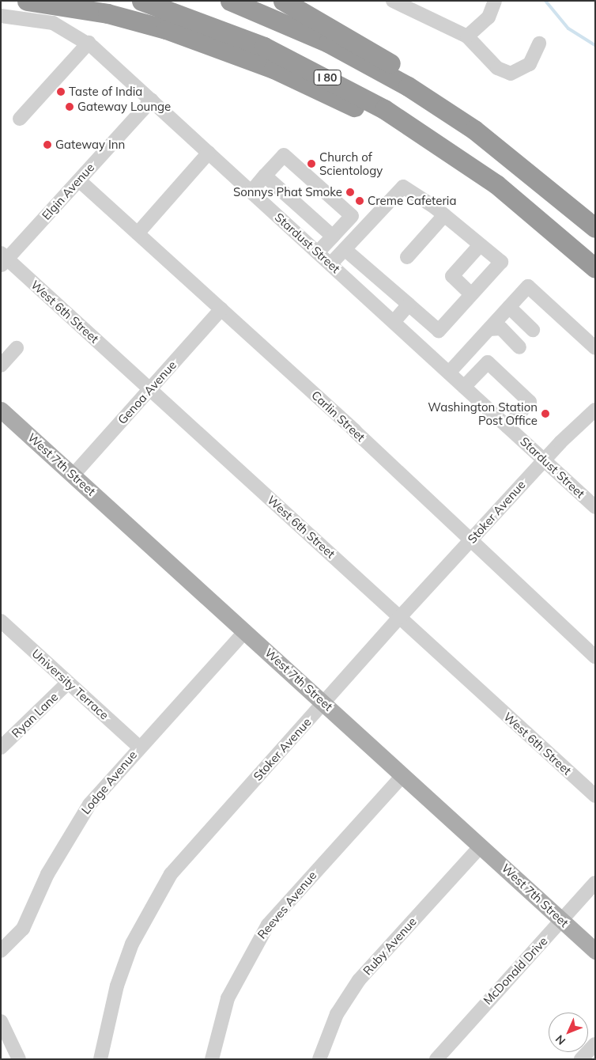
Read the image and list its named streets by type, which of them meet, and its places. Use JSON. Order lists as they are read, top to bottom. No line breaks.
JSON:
{"streets":{"highway":["I 80"],"main road":["West 7th Street"],"street":["Elgin Avenue","Stardust Street","West 6th Street","Genoa Avenue","Carlin Street","Stoker Avenue","University Terrace","Ryan Lane","Lodge Avenue","Reeves Avenue","Ruby Avenue","McDonald Drive"]},"crossings":[["Elgin Avenue","Stardust Street"],["Elgin Avenue","West 6th Street"],["Elgin Avenue","Carlin Street"],["Stardust Street","Stoker Avenue"],["West 6th Street","Genoa Avenue"],["West 6th Street","Stoker Avenue"],["Genoa Avenue","Carlin Street"],["Genoa Avenue","West 7th Street"],["Carlin Street","Stoker Avenue"],["West 7th Street","Stoker Avenue"],["West 7th Street","Lodge Avenue"],["West 7th Street","Reeves Avenue"],["West 7th Street","Ruby Avenue"],["West 7th Street","McDonald Drive"],["University Terrace","Ryan Lane"],["University Terrace","Lodge Avenue"]],"places":["Taste of India","Gateway Lounge","Gateway Inn","Church of Scientology","Sonnys Phat Smoke","Creme Cafeteria","Washington Station Post Office"],"north":"bottom left"}
